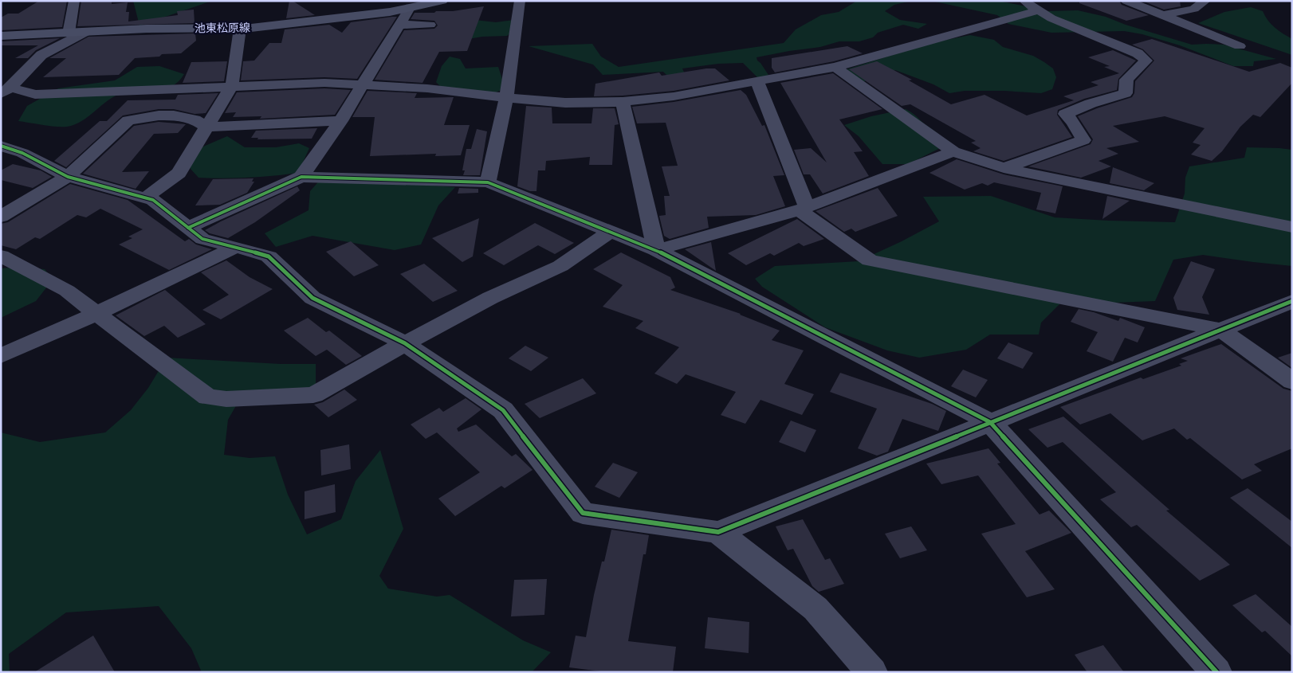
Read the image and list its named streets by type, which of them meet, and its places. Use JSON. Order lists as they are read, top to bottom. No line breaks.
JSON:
{"streets":{"main road":["池東松原線"]}}
